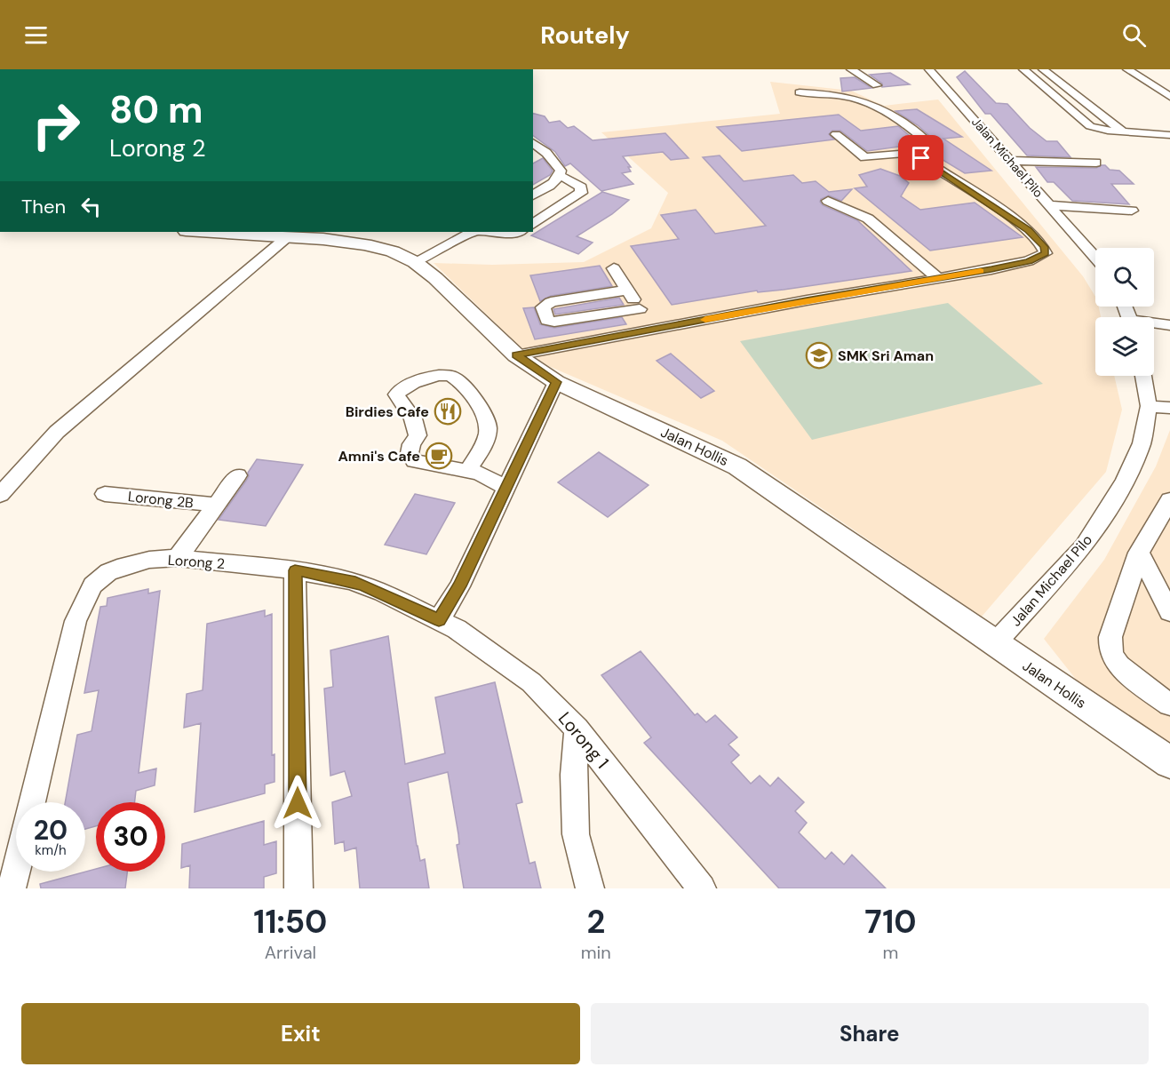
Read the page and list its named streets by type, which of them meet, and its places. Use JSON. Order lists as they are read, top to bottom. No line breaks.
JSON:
{"streets":{"main road":["Jalan Hollis"],"street":["Jalan Michael Pilo","Lorong 2B","Lorong 2","Lorong 1"]},"crossings":[["Jalan Michael Pilo","Jalan Hollis"],["Lorong 2B","Lorong 2"],["Lorong 2","Lorong 1"]],"places":{"school or university":["SMK Sri Aman"],"restaurant":["Birdies Cafe"],"cafe":["Amni's Cafe"]},"page":{"header":"Routely","turn":["80 m","Lorong 2"],"then":"Then","speed":"20 km/h","limit":"30","eta":["11:50","Arrival","2","min","710","m"],"buttons":["Exit","Share"]}}
